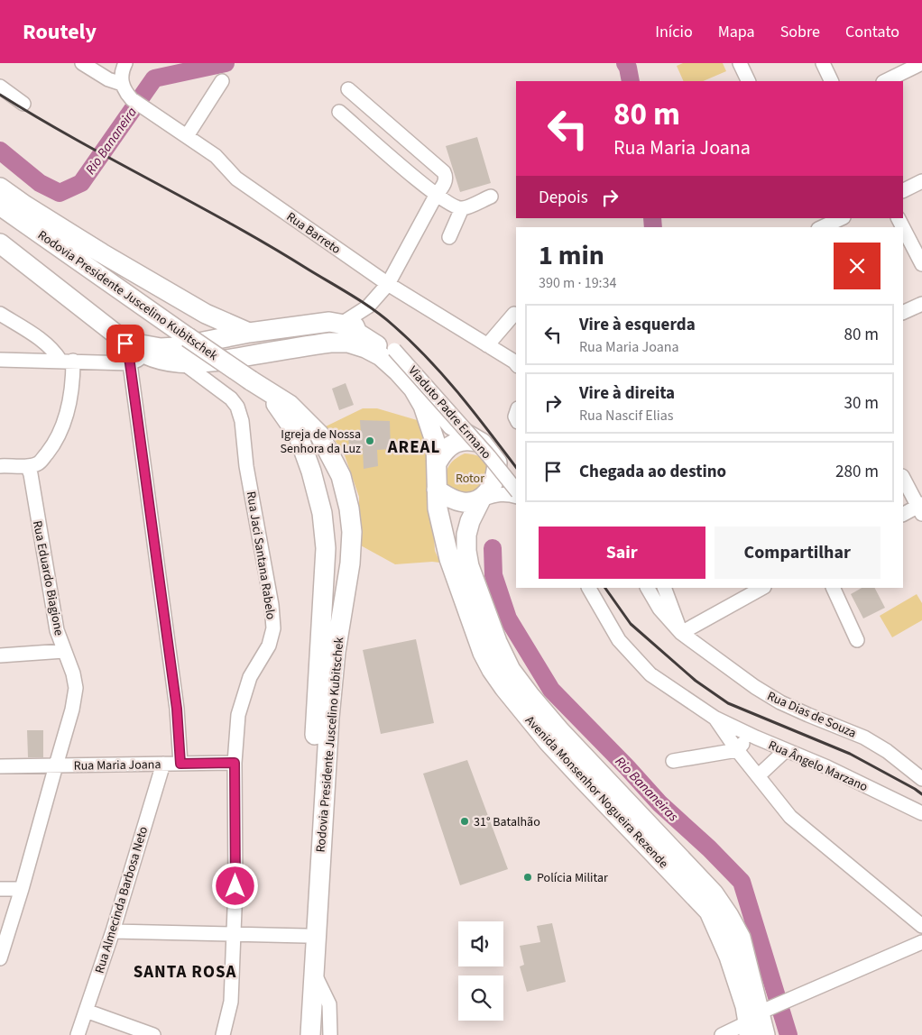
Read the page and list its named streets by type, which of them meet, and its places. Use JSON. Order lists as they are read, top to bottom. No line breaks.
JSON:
{"streets":{"highway":["Rodovia Presidente Juscelino Kubitschek","Avenida Monsenhor Nogueira Rezende"],"street":["Rua Barreto","Viaduto Padre Ermano","Rua Jaci Santana Rabelo","Rua Eduardo Biagione","Rua Dias de Souza","Rua Maria Joana","Rua Ângelo Marzano","Rua Almecinda Barbosa Neto"]},"crossings":[["Viaduto Padre Ermano","Avenida Monsenhor Nogueira Rezende"],["Rua Jaci Santana Rabelo","Rua Maria Joana"],["Rua Eduardo Biagione","Rua Maria Joana"],["Rua Maria Joana","Rua Almecinda Barbosa Neto"]],"districts":["AREAL","SANTA ROSA"],"water":["Rio Bananeira","Rio Bananeiras"],"parks":["Rotor"],"places":["Igreja de Nossa Senhora da Luz","31° Batalhão","Polícia Militar"],"page":{"header":"Routely","nav":["Início","Mapa","Sobre","Contato"],"turn":["80 m","Rua Maria Joana"],"then":"Depois","heading":["1 min","390 m · 19:34"],"list":[{"name":"Vire à esquerda","note":"Rua Maria Joana","value":"80 m"},{"name":"Vire à direita","note":"Rua Nascif Elias","value":"30 m"},{"name":"Chegada ao destino","value":"280 m"}],"buttons":["Sair","Compartilhar"]}}
